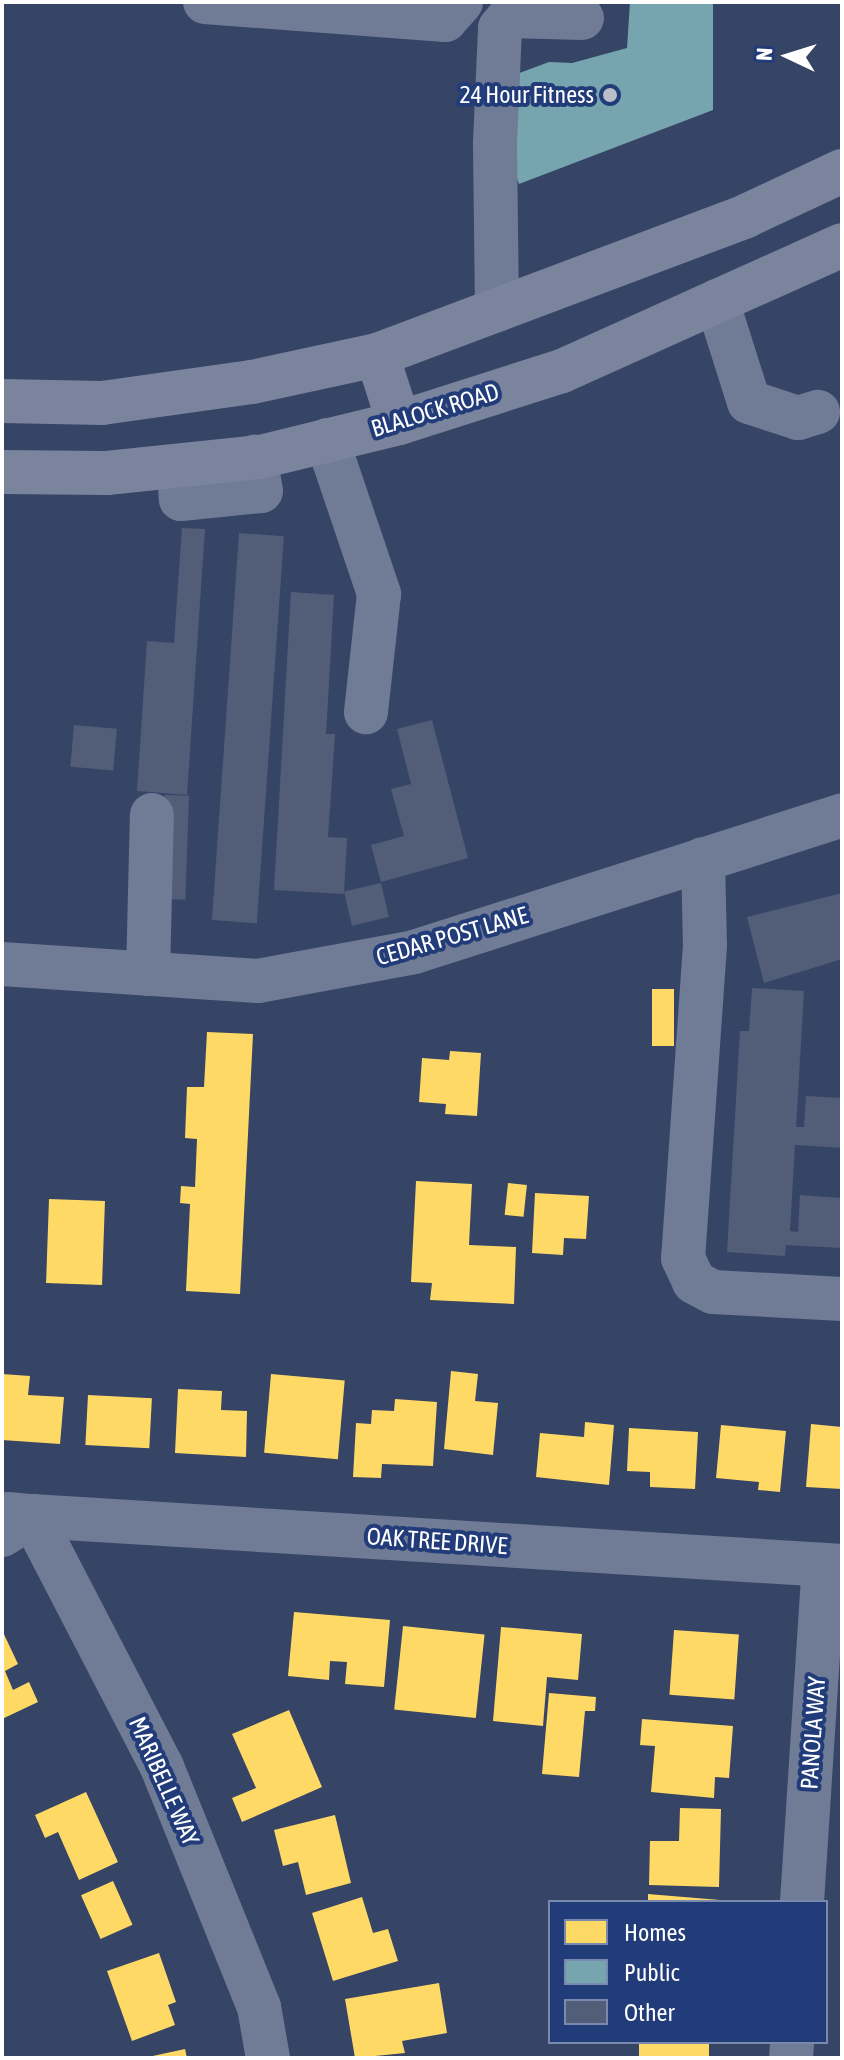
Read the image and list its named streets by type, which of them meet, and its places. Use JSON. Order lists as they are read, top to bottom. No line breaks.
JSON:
{"streets":{"main road":["BLALOCK ROAD"],"street":["CEDAR POST LANE","OAK TREE DRIVE","PANOLA WAY","MARIBELLE WAY"]},"crossings":[["OAK TREE DRIVE","PANOLA WAY"],["OAK TREE DRIVE","MARIBELLE WAY"]],"places":["24 Hour Fitness"],"legend":["Homes","Public","Other"],"north":"left"}
